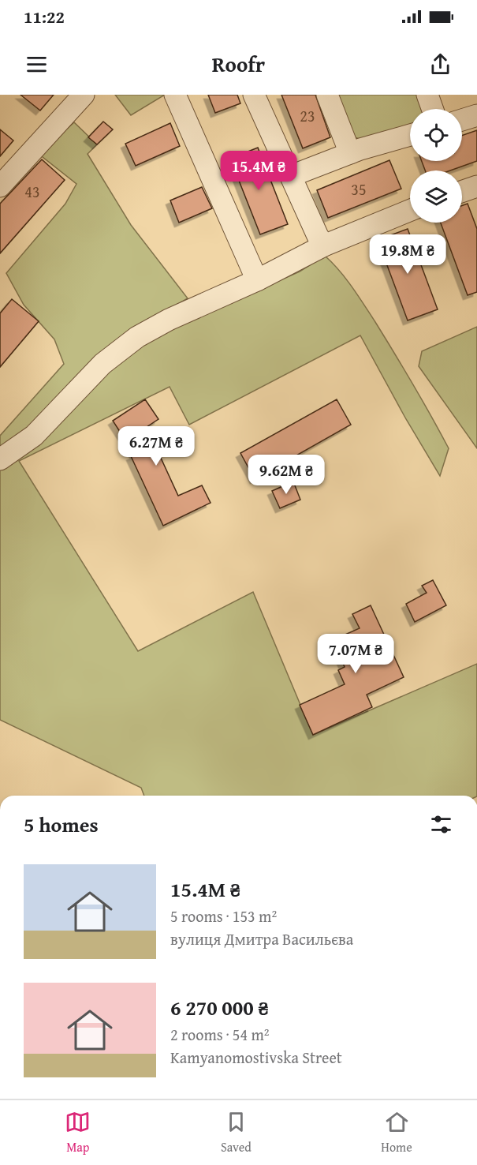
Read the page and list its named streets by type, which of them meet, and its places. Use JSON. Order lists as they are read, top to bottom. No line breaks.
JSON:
{"house_numbers":["23","35","43"],"page":{"status":"11:22","header":"Roofr","price":["15.4M ₴","19.8M ₴","6.27M ₴","9.62M ₴","7.07M ₴"],"heading":"5 homes","list":[{"name":"15.4M ₴","note":"5 rooms · 153 m² · вулиця Дмитра Васильєва"},{"name":"6 270 000 ₴","note":"2 rooms · 54 m² · Kamyanomostivska Street"}],"tabs":["Map","Saved","Home"]}}
